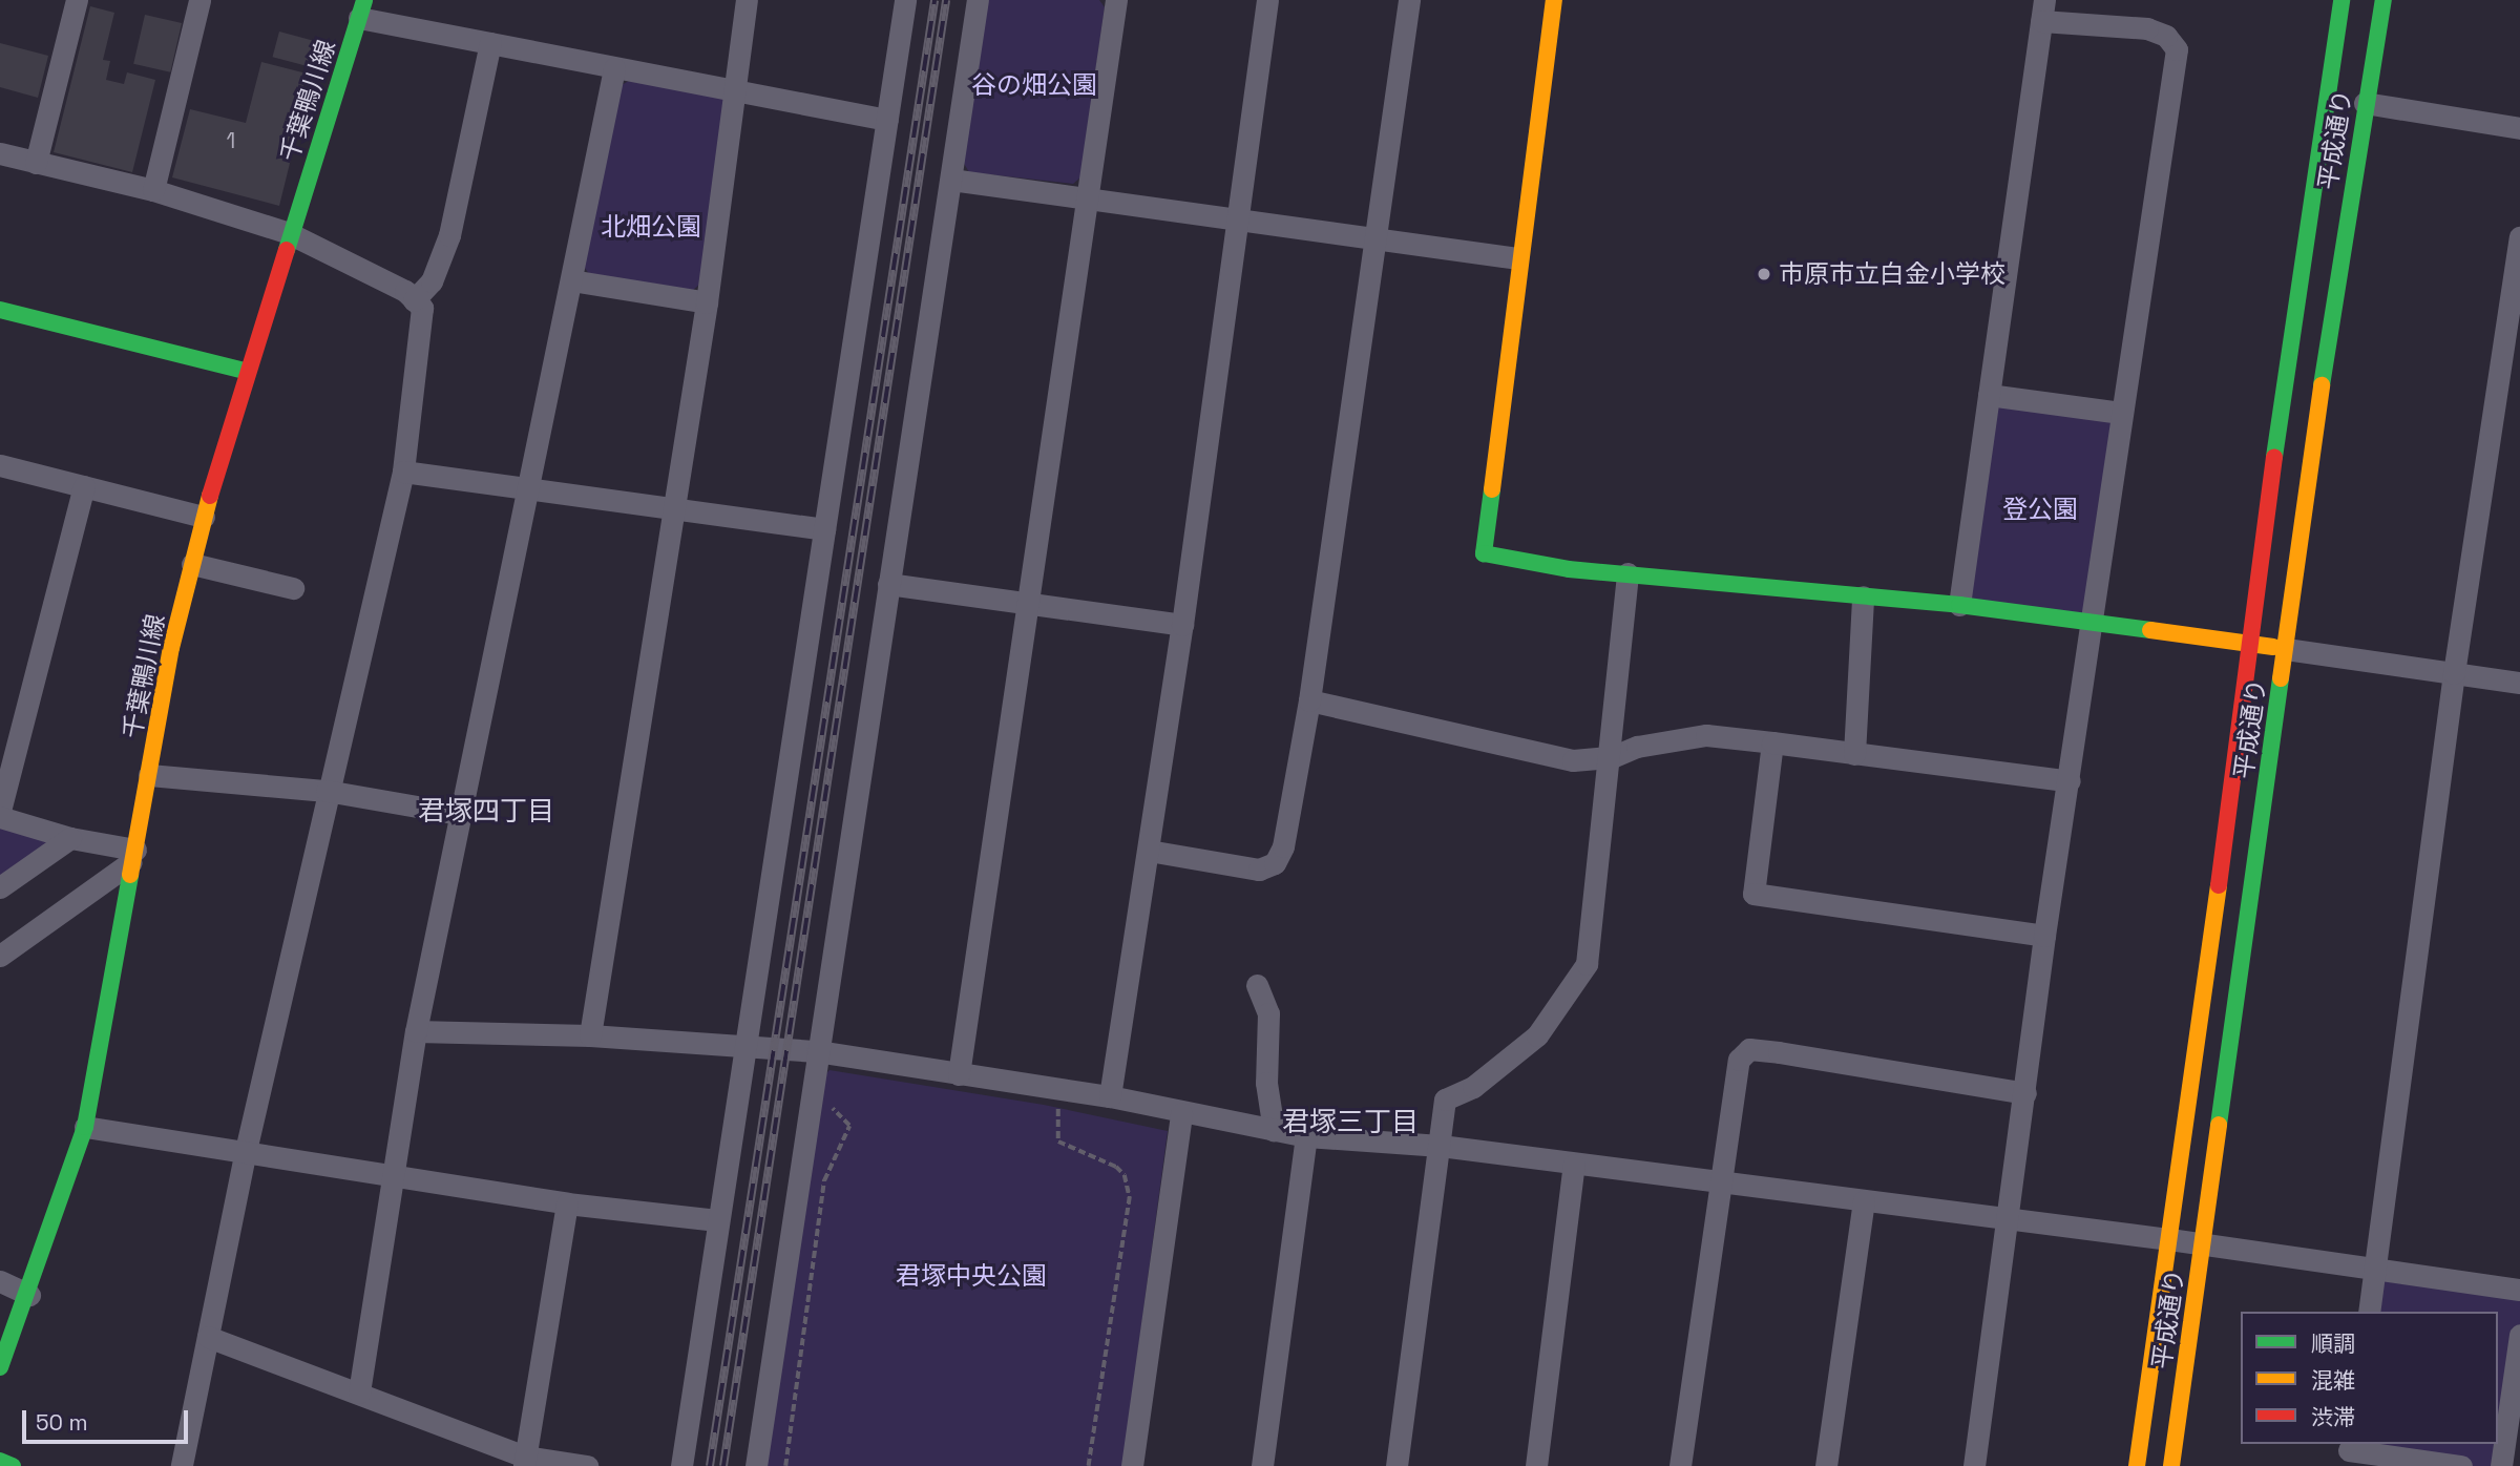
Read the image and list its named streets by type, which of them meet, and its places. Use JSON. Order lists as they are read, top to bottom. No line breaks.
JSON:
{"streets":{"street":["千葉鴨川線","平成通り"]},"districts":["君塚四丁目","君塚三丁目"],"parks":["谷の畑公園","北畑公園","登公園","君塚中央公園"],"places":["市原市立白金小学校"],"house_numbers":["1"],"legend":["順調","混雑","渋滞"],"scale_bar":"50 m"}
